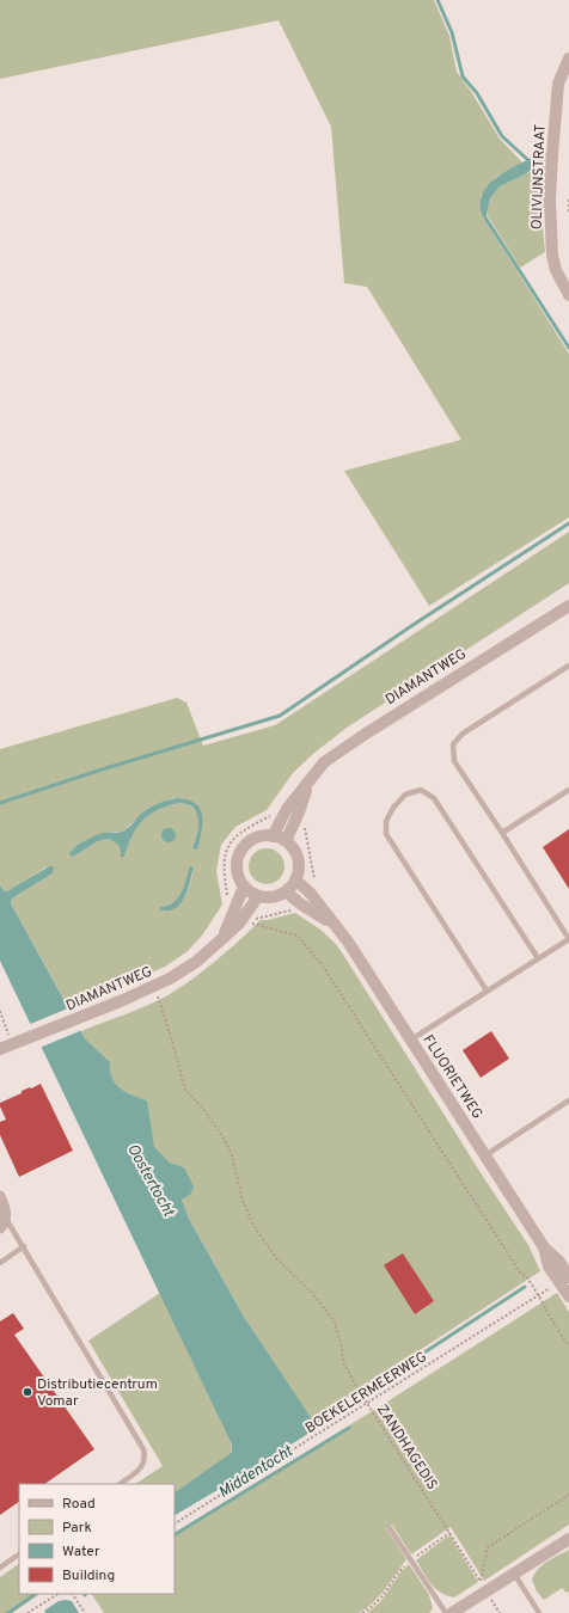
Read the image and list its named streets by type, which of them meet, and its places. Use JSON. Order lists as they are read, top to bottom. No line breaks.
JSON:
{"streets":{"street":["OLIVIJNSTRAAT","DIAMANTWEG","FLUORIETWEG"],"path":["BOEKELERMEERWEG","ZANDHAGEDIS"]},"crossings":[["DIAMANTWEG","FLUORIETWEG"],["DIAMANTWEG","ZANDHAGEDIS"],["FLUORIETWEG","BOEKELERMEERWEG"],["BOEKELERMEERWEG","ZANDHAGEDIS"]],"water":["Oostertocht","Middentocht"],"places":["Distributiecentrum Vomar"],"legend":["Road","Park","Water","Building"]}
